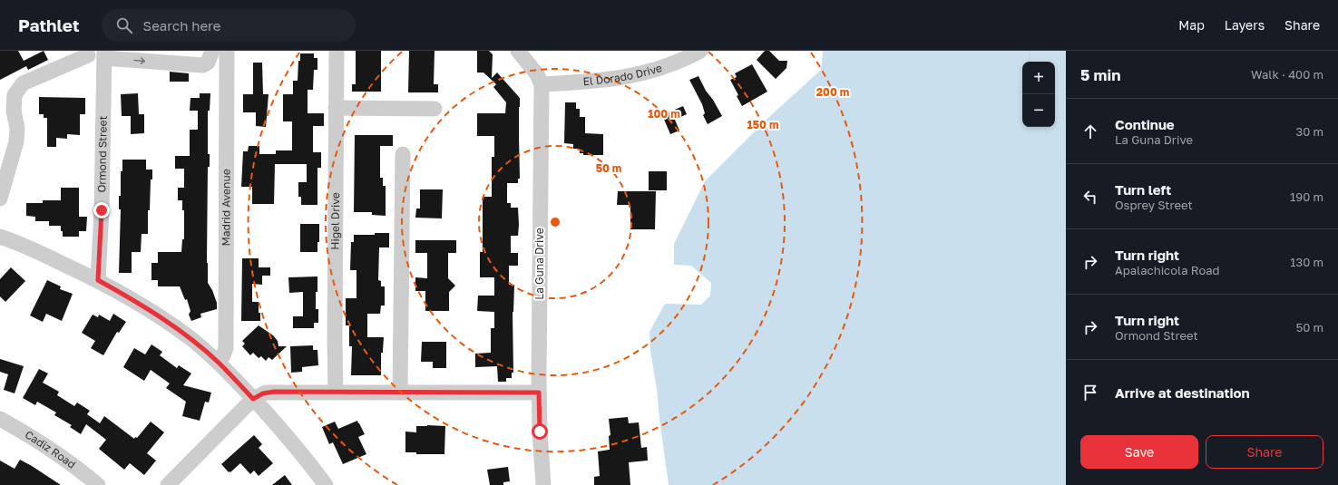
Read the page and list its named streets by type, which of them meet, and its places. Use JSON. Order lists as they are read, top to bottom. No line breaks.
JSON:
{"streets":{"street":["El Dorado Drive","Ormond Street","Madrid Avenue","Higel Drive","La Guna Drive","Cadiz Road"]},"crossings":[["El Dorado Drive","La Guna Drive"]],"page":{"header":"Pathlet","search":"Search here","nav":["Map","Layers","Share"],"heading":["5 min","Walk · 400 m"],"map_buttons":["+","−"],"list":[["Continue","La Guna Drive","30 m"],["Turn left","Osprey Street","190 m"],["Turn right","Apalachicola Road","130 m"],["Turn right","Ormond Street","50 m"],"Arrive at destination"],"buttons":["Save","Share"]},"rings":["200 m","100 m","150 m","50 m"]}
